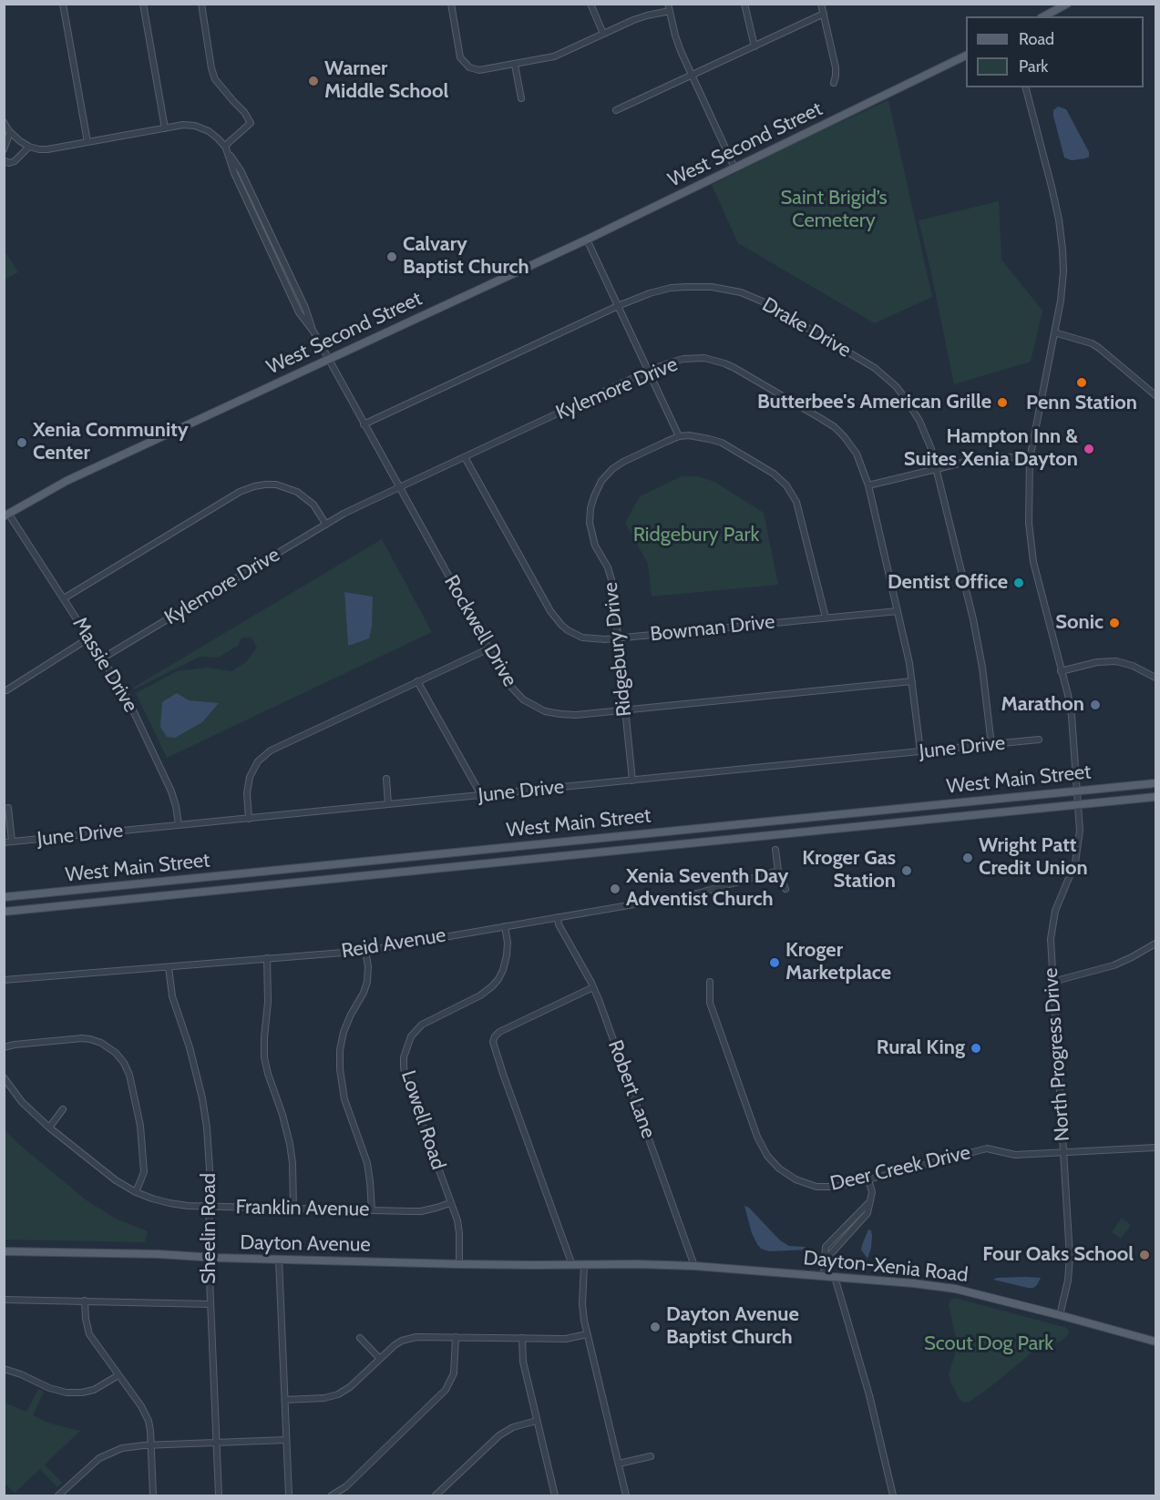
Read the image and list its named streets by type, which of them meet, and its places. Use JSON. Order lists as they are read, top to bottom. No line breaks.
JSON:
{"streets":{"main road":["West Second Street","West Main Street","Dayton Avenue","Dayton-Xenia Road"],"street":["Drake Drive","Kylemore Drive","Bowman Drive","Rockwell Drive","Ridgebury Drive","Massie Drive","June Drive","Reid Avenue","North Progress Drive","Robert Lane","Lowell Road","Deer Creek Drive","Franklin Avenue","Sheelin Road"]},"crossings":[["West Second Street","Rockwell Drive"],["West Second Street","Massie Drive"],["Drake Drive","Rockwell Drive"],["Drake Drive","June Drive"],["Kylemore Drive","Bowman Drive"],["Kylemore Drive","Rockwell Drive"],["Kylemore Drive","Massie Drive"],["Kylemore Drive","June Drive"],["Bowman Drive","Ridgebury Drive"],["Rockwell Drive","Ridgebury Drive"],["Ridgebury Drive","June Drive"],["Massie Drive","June Drive"],["West Main Street","North Progress Drive"],["Reid Avenue","Robert Lane"],["Reid Avenue","Lowell Road"],["Reid Avenue","Sheelin Road"],["North Progress Drive","Deer Creek Drive"],["North Progress Drive","Dayton-Xenia Road"],["Robert Lane","Dayton-Xenia Road"],["Lowell Road","Franklin Avenue"],["Lowell Road","Dayton Avenue"],["Franklin Avenue","Sheelin Road"],["Sheelin Road","Dayton Avenue"],["Dayton Avenue","Dayton-Xenia Road"]],"parks":["Saint Brigid’s Cemetery","Ridgebury Park","Scout Dog Park"],"places":["Warner Middle School","Calvary Baptist Church","Penn Station","Butterbee's American Grille","Xenia Community Center","Hampton Inn & Suites Xenia Dayton","Dentist Office","Sonic","Marathon","Wright Patt Credit Union","Kroger Gas Station","Xenia Seventh Day Adventist Church","Kroger Marketplace","Rural King","Four Oaks School","Dayton Avenue Baptist Church"],"legend":["Road","Park"]}
